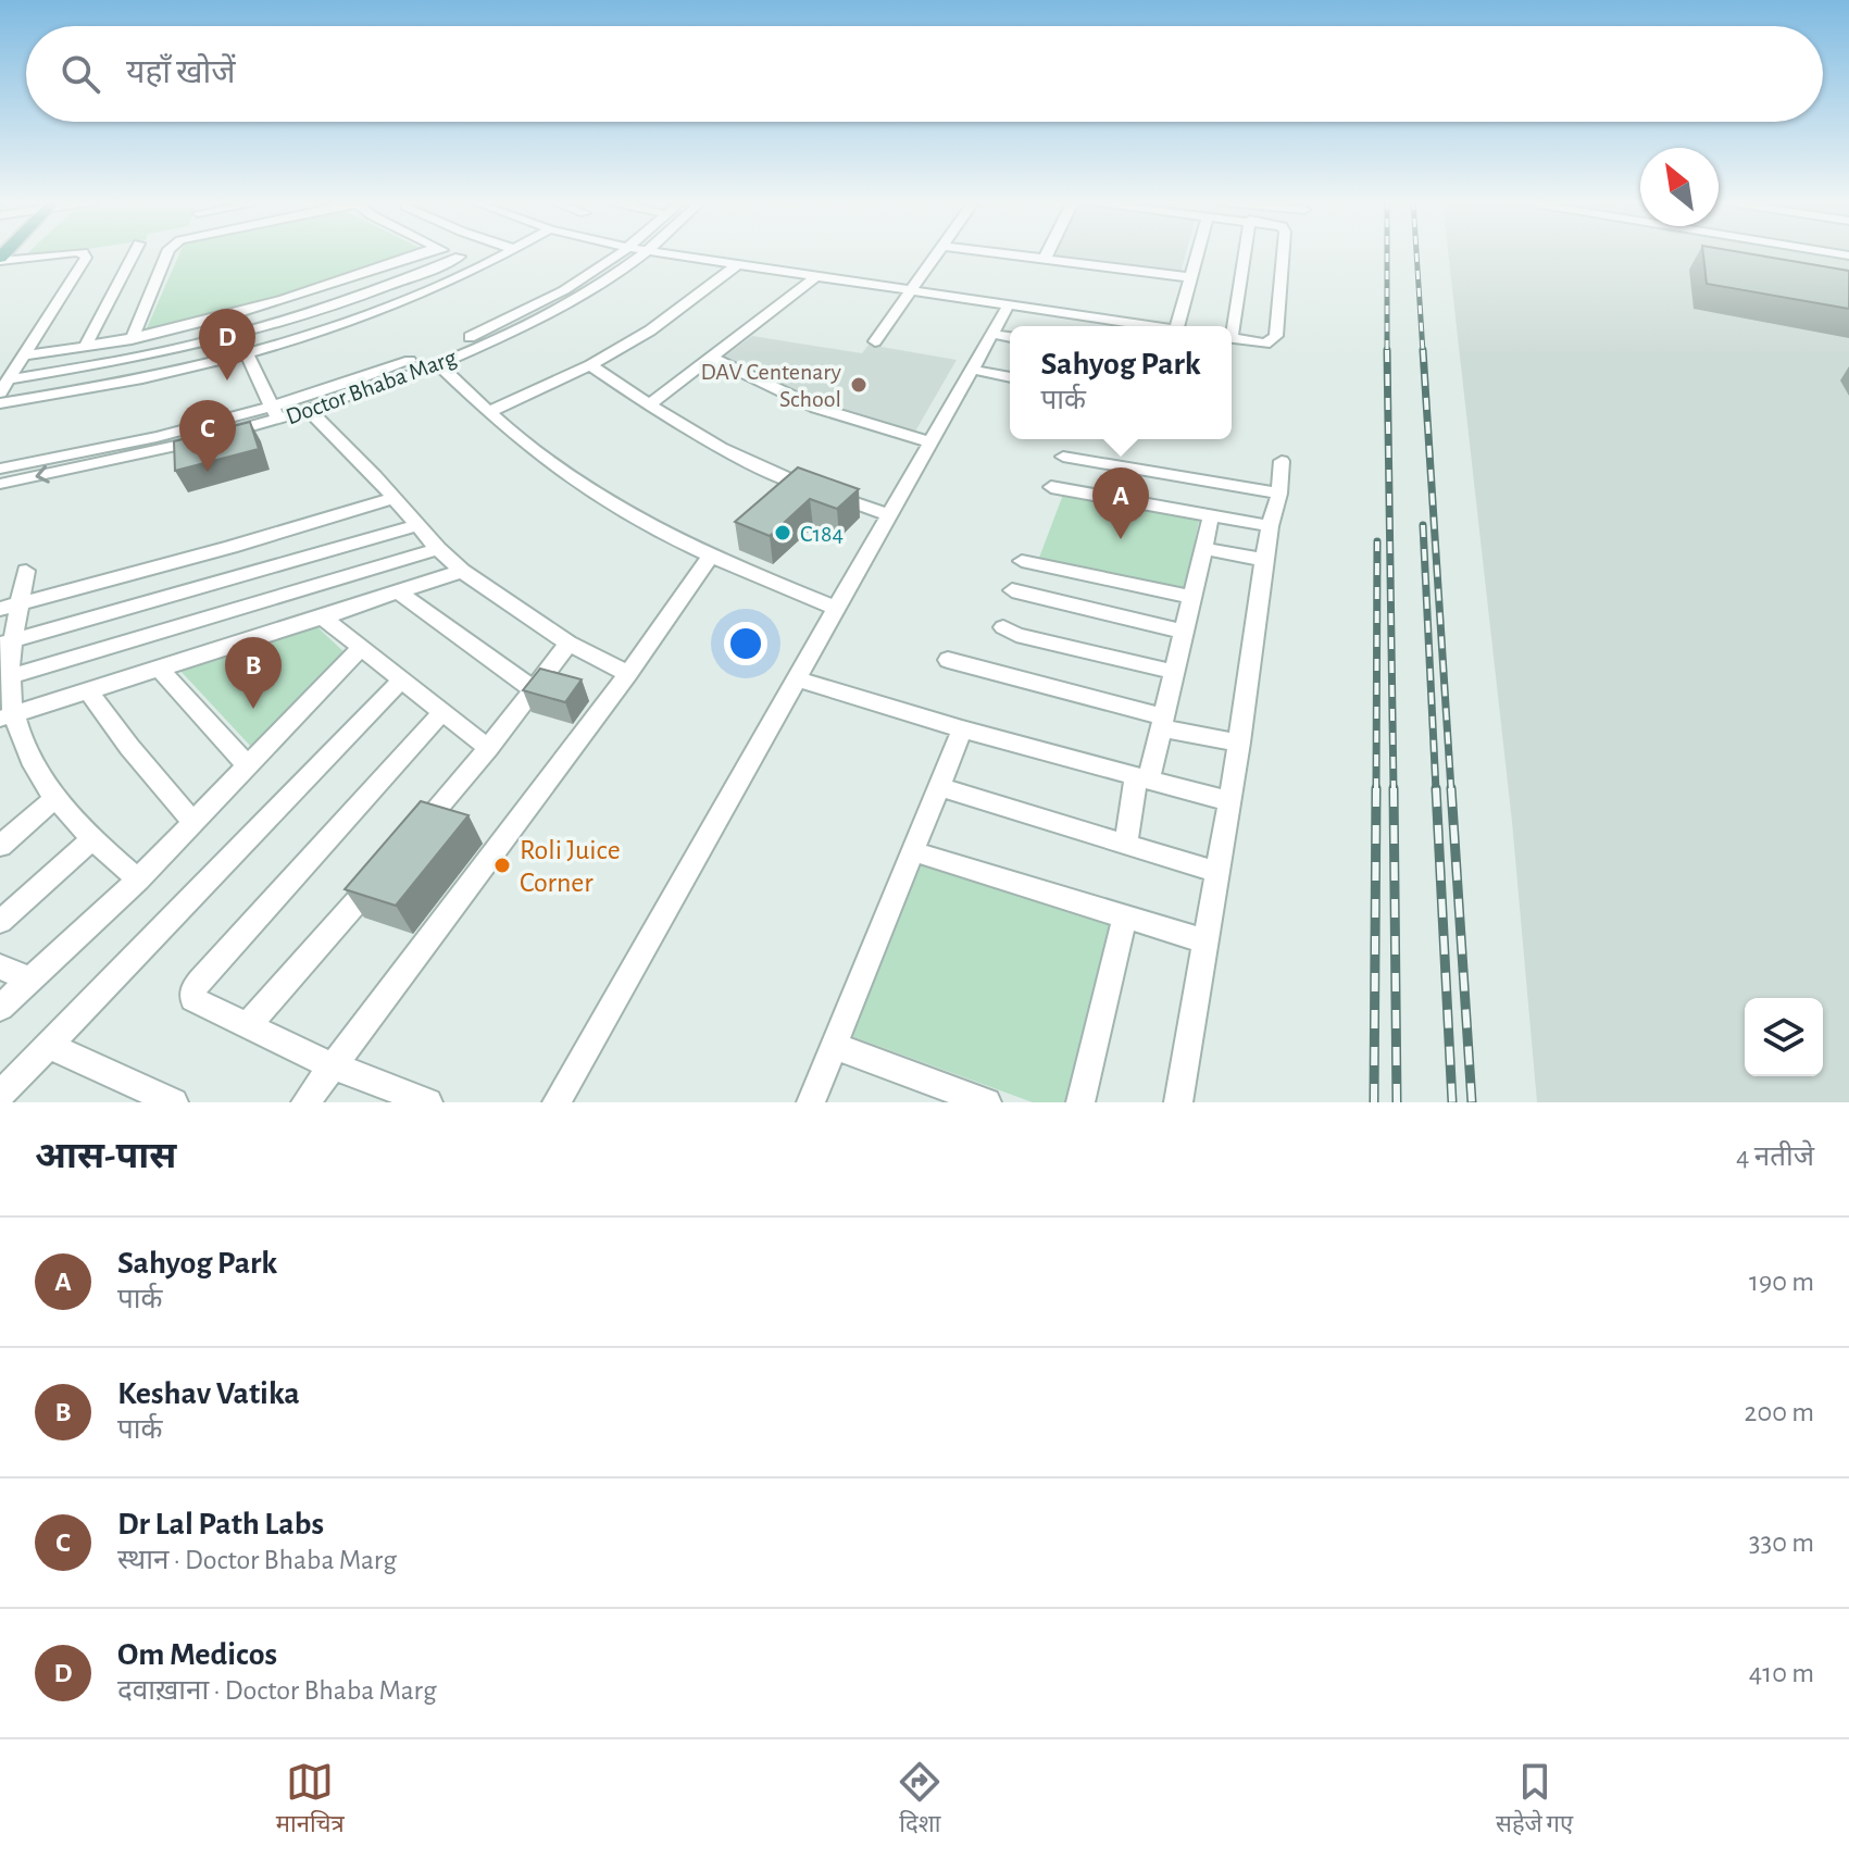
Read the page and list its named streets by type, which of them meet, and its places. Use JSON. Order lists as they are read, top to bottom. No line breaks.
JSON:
{"streets":{"street":["Doctor Bhaba Marg"]},"places":["DAV Centenary School","C184","Roli Juice Corner"],"north":"top left","page":{"search":"यहाँ खोजें","pins":["D","C","A","B"],"popup":["Sahyog Park","पार्क"],"heading":["आस-पास","4 नतीजे"],"list":[{"mark":"A","name":"Sahyog Park","note":"पार्क","value":"190 m"},{"mark":"B","name":"Keshav Vatika","note":"पार्क","value":"200 m"},{"mark":"C","name":"Dr Lal Path Labs","note":"स्थान · Doctor Bhaba Marg","value":"330 m"},{"mark":"D","name":"Om Medicos","note":"दवाख़ाना · Doctor Bhaba Marg","value":"410 m"}],"nav":["मानचित्र","दिशा","सहेजे गए"]}}
